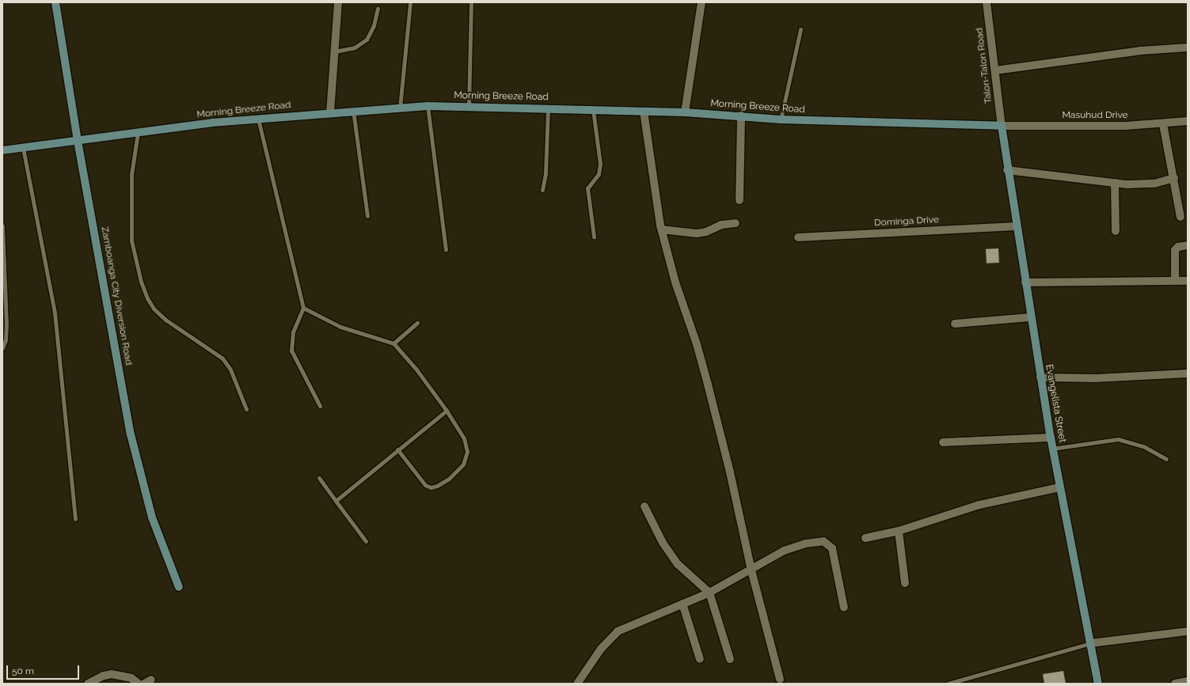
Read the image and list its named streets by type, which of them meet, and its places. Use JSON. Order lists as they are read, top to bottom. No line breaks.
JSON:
{"streets":{"main road":["Morning Breeze Road","Zamboanga City Diversion Road","Evangelista Street"],"street":["Talon-Talon Road","Masuhud Drive","Dominga Drive"]},"crossings":[["Talon-Talon Road","Morning Breeze Road"],["Talon-Talon Road","Masuhud Drive"],["Talon-Talon Road","Evangelista Street"],["Morning Breeze Road","Masuhud Drive"],["Morning Breeze Road","Zamboanga City Diversion Road"],["Morning Breeze Road","Evangelista Street"],["Masuhud Drive","Evangelista Street"],["Dominga Drive","Evangelista Street"]],"scale_bar":"50 m"}
